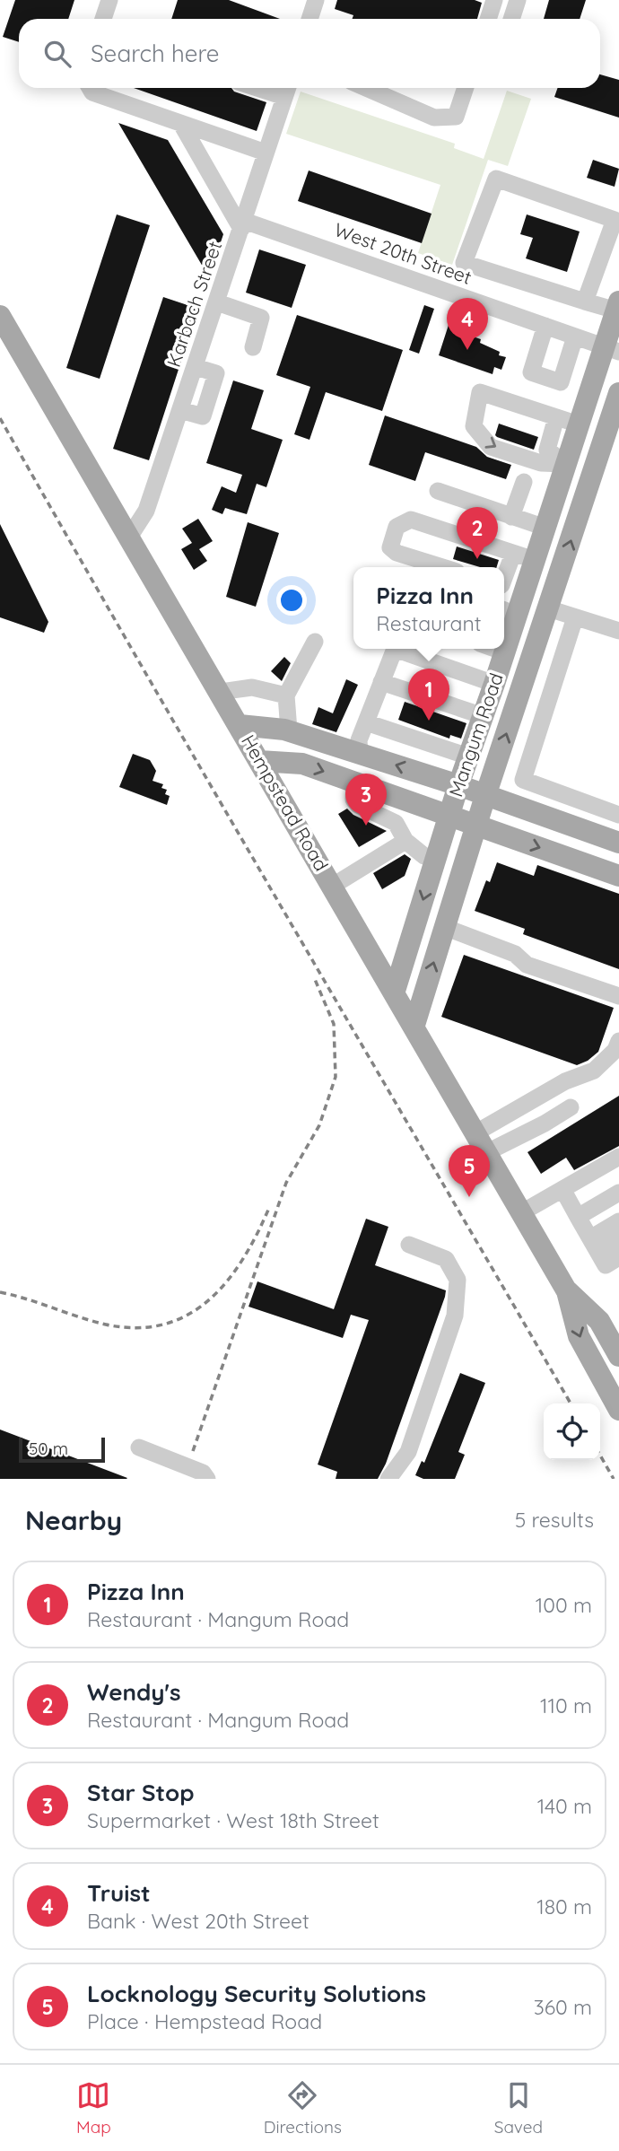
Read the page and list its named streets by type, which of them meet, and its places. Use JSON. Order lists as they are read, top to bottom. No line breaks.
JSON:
{"streets":{"main road":["Mangum Road","Hempstead Road"],"street":["West 20th Street","Karbach Street"]},"crossings":[["West 20th Street","Karbach Street"],["West 20th Street","Mangum Road"],["Karbach Street","Hempstead Road"],["Mangum Road","Hempstead Road"]],"scale_bar":"50 m","page":{"search":"Search here","pins":["4","2","1","3","5"],"popup":["Pizza Inn","Restaurant"],"scale":"50 m","heading":["Nearby","5 results"],"list":[{"mark":"1","name":"Pizza Inn","note":"Restaurant · Mangum Road","value":"100 m"},{"mark":"2","name":"Wendy's","note":"Restaurant · Mangum Road","value":"110 m"},{"mark":"3","name":"Star Stop","note":"Supermarket · West 18th Street","value":"140 m"},{"mark":"4","name":"Truist","note":"Bank · West 20th Street","value":"180 m"},{"mark":"5","name":"Locknology Security Solutions","note":"Place · Hempstead Road","value":"360 m"}],"nav":["Map","Directions","Saved"]}}
